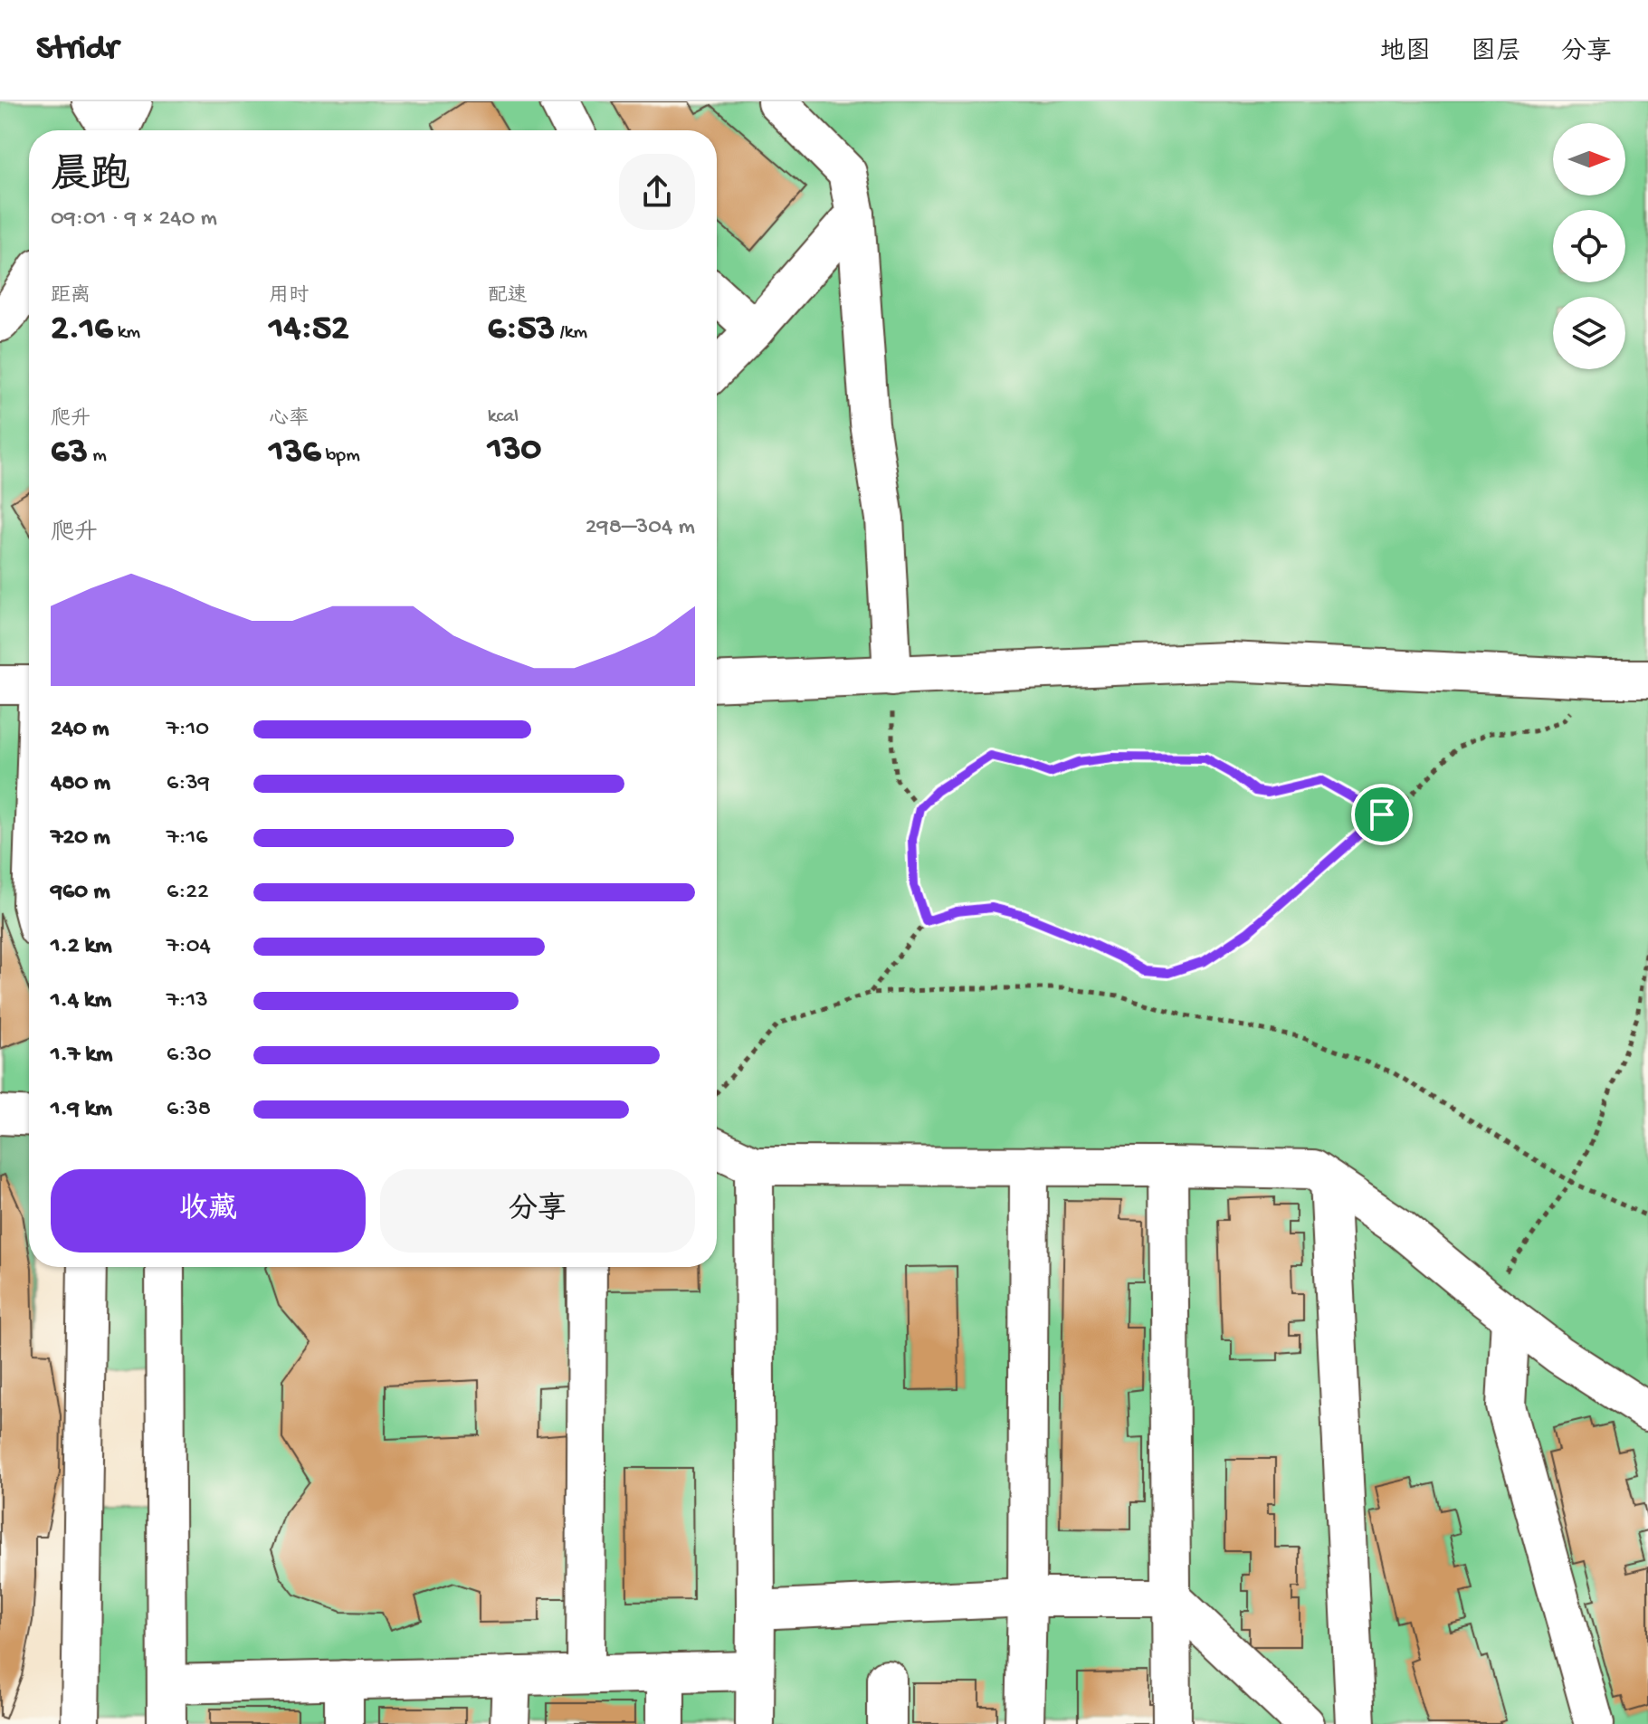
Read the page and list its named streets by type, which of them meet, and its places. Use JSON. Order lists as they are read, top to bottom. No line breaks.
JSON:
{"north":"right","page":{"header":"Stridr","nav":["地图","图层","分享"],"heading":["晨跑","09:01 · 9 × 240 m"],"stats":[["距离","2.16 km"],["用时","14:52"],["配速","6:53 /km"],["爬升","63 m"],["心率","136 bpm"],["kcal","130"]],"chart":["爬升","298–304 m"],"list":[{"name":"240 m","note":"7:10"},{"name":"480 m","note":"6:39"},{"name":"720 m","note":"7:16"},{"name":"960 m","note":"6:22"},{"name":"1.2 km","note":"7:04"},{"name":"1.4 km","note":"7:13"},{"name":"1.7 km","note":"6:30"},{"name":"1.9 km","note":"6:38"}],"buttons":["收藏","分享"]}}
